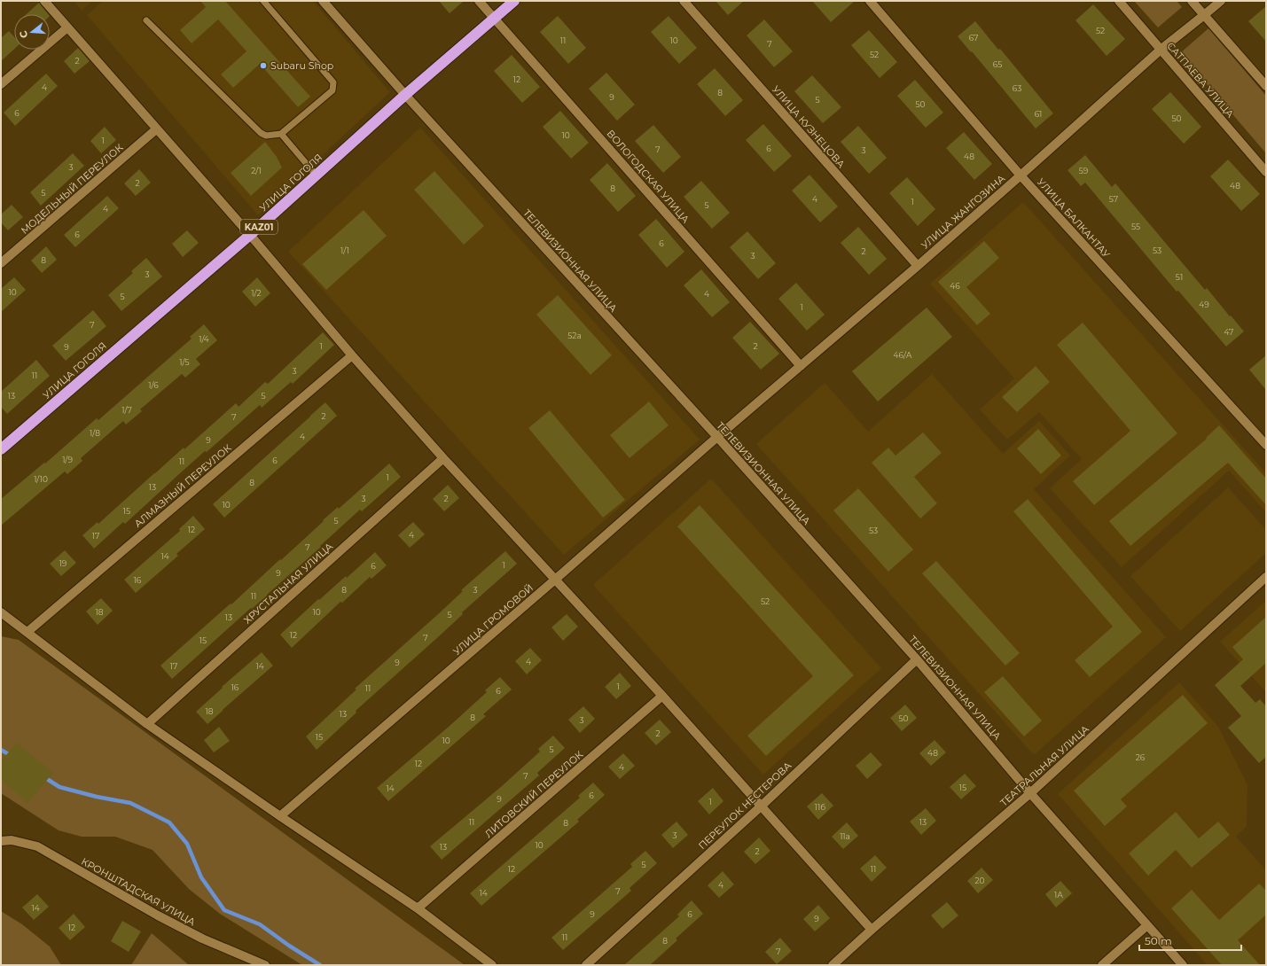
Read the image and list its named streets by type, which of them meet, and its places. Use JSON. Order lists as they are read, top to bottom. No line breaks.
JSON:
{"streets":{"highway":["УЛИЦА ГОГОЛЯ","KАZ01"],"street":["САТПАЕВА УЛИЦА","УЛИЦА КУЗНЕЦОВА","ВОЛОГОДСКАЯ УЛИЦА","МОДЕЛЬНЫЙ ПЕРЕУЛОК","УЛИЦА ЖАНГОЗИНА","УЛИЦА БАЛКАНТАУ","ТЕЛЕВИЗИОННАЯ УЛИЦА","АЛМАЗНЫЙ ПЕРЕУЛОК","ХРУСТАЛЬНАЯ УЛИЦА","УЛИЦА ГРОМОВОЙ","ТЕАТРАЛЬНАЯ УЛИЦА","ЛИТОВСКИЙ ПЕРЕУЛОК","ПЕРЕУЛОК НЕСТЕРОВА","КРОНШТАДСКАЯ УЛИЦА"]},"crossings":[["САТПАЕВА УЛИЦА","УЛИЦА ЖАНГОЗИНА"],["УЛИЦА КУЗНЕЦОВА","УЛИЦА ЖАНГОЗИНА"],["ВОЛОГОДСКАЯ УЛИЦА","УЛИЦА ГОГОЛЯ"],["ВОЛОГОДСКАЯ УЛИЦА","УЛИЦА ЖАНГОЗИНА"],["УЛИЦА ГОГОЛЯ","ТЕЛЕВИЗИОННАЯ УЛИЦА"],["УЛИЦА ЖАНГОЗИНА","УЛИЦА БАЛКАНТАУ"],["УЛИЦА ЖАНГОЗИНА","ТЕЛЕВИЗИОННАЯ УЛИЦА"],["УЛИЦА ЖАНГОЗИНА","УЛИЦА ГРОМОВОЙ"],["ТЕЛЕВИЗИОННАЯ УЛИЦА","УЛИЦА ГРОМОВОЙ"],["ТЕЛЕВИЗИОННАЯ УЛИЦА","ТЕАТРАЛЬНАЯ УЛИЦА"],["ТЕЛЕВИЗИОННАЯ УЛИЦА","ПЕРЕУЛОК НЕСТЕРОВА"]],"places":["Subaru Shop"],"house_numbers":["52","67","11","10","7","52","2","65","12","4","63","8","9","5","50","6","61","50","10","1","6","7","3","48","3","2/1","59","2","48","8","5","4","57","1","5","4","55","6","6","1/1","53","2","3","8","3","51","46","10","1/2","4","5","49","1","7","47","52а","1/4","1","2","9","46/А","1/5","3","11","1/6","13","5","1/7","2","7","1/8","4","9","1/9","6","11","1","1/10","8","13","3","2","10","15","5","12","53","4","17","7","14","19","1","6","9","16","8","3","11","52","18","10","5","13","12","7","15","4","9","17","14","1","16","11","6","18","13","8","50","3","2","15","10","5","48","26","12","4","7","15","14","6","9","1","11б","11","13","8","3","11а","10","13","2","5","12","11","20","4","7","14","1А","14","9","6","9","12","11","8","7"],"scale_bar":"50 m","north":"left"}
